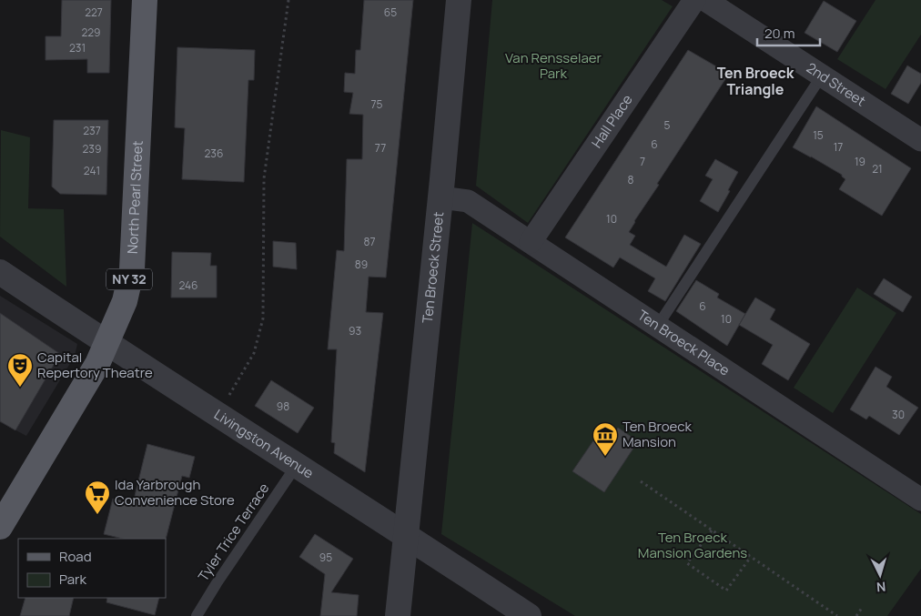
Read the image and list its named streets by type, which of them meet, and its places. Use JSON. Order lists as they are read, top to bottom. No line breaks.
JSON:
{"streets":{"main road":["North Pearl Street","NY 32"],"street":["2nd Street","Hall Place","Ten Broeck Street","Ten Broeck Place","Livingston Avenue"],"lane":["Tyler Trice Terrace"]},"crossings":[["Hall Place","Ten Broeck Place"],["North Pearl Street","Livingston Avenue"],["Ten Broeck Street","Ten Broeck Place"],["Ten Broeck Street","Livingston Avenue"],["Livingston Avenue","Tyler Trice Terrace"]],"districts":["Ten Broeck Triangle"],"parks":["Van Rensselaer Park","Ten Broeck Mansion Gardens"],"places":{"theatre":["Capital Repertory Theatre"],"museum":["Ten Broeck Mansion"],"supermarket":["Ida Yarbrough Convenience Store"]},"house_numbers":["227","65","229","231","75","5","237","15","6","17","77","239","236","7","19","21","241","8","10","87","89","246","6","10","93","98","30","95"],"legend":["Road","Park"],"scale_bar":"20 m","north":"bottom"}
